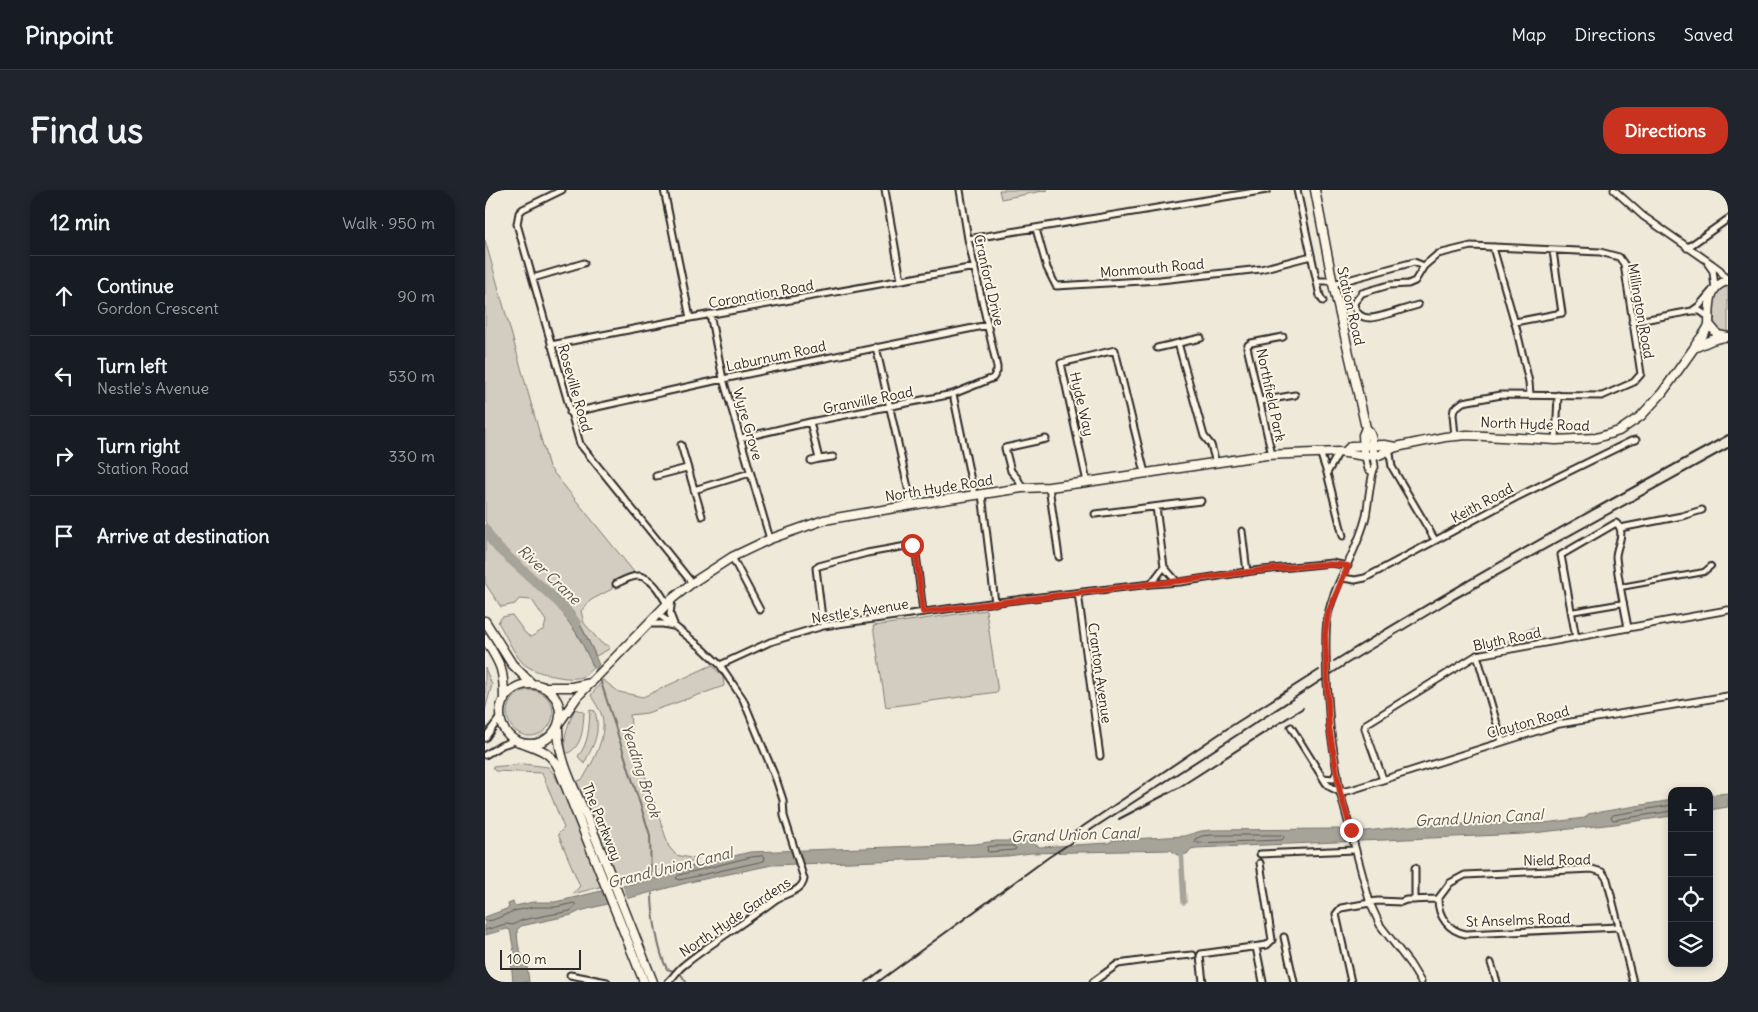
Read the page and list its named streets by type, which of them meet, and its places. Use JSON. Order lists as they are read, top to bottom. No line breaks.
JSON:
{"streets":{"main road":["Station Road","North Hyde Road","The Parkway"],"street":["Monmouth Road","Cranford Drive","Coronation Road","Millington Road","Laburnum Road","Roseville Road","Northfield Park","Granville Road","Hyde Way","Wyre Grove","Keith Road","Nestle's Avenue","Blyth Road","Cranton Avenue","Clayton Road","Nield Road","North Hyde Gardens","St Anselms Road"]},"crossings":[["Cranford Drive","Coronation Road"],["Cranford Drive","Laburnum Road"],["Cranford Drive","Granville Road"],["Coronation Road","Roseville Road"],["Coronation Road","Wyre Grove"],["Station Road","North Hyde Road"],["Station Road","Keith Road"],["Station Road","Nestle's Avenue"],["Station Road","Clayton Road"],["Millington Road","North Hyde Road"],["Laburnum Road","Roseville Road"],["Laburnum Road","Wyre Grove"],["Roseville Road","North Hyde Road"],["Northfield Park","North Hyde Road"],["Granville Road","Wyre Grove"],["Hyde Way","North Hyde Road"],["Wyre Grove","North Hyde Road"],["North Hyde Road","The Parkway"],["North Hyde Road","North Hyde Gardens"],["Nestle's Avenue","Cranton Avenue"],["Nestle's Avenue","North Hyde Gardens"],["Blyth Road","Clayton Road"],["Nield Road","St Anselms Road"]],"water":["River Crane","Yeading Brook","Grand Union Canal"],"scale_bar":"100 m","page":{"header":"Pinpoint","nav":["Map","Directions","Saved"],"buttons":"Directions","title":"Find us","heading":["12 min","Walk · 950 m"],"list":[["Continue","Gordon Crescent","90 m"],["Turn left","Nestle's Avenue","530 m"],["Turn right","Station Road","330 m"],"Arrive at destination"],"map_buttons":["+","−"],"scale":"100 m"}}
